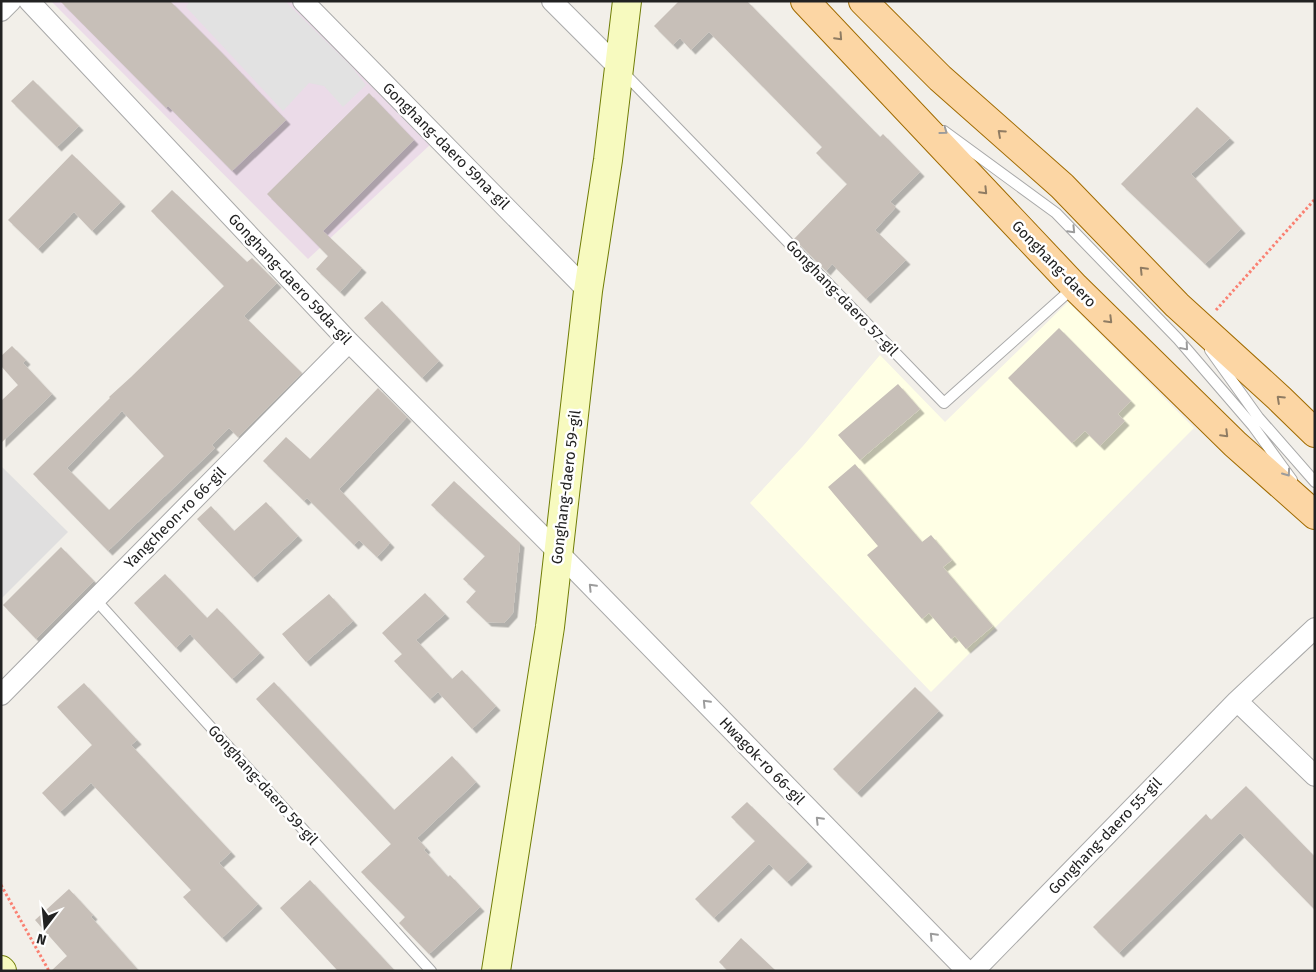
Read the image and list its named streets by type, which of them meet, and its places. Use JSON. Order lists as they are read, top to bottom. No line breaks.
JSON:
{"streets":{"main road":["Gonghang-daero","Gonghang-daero 59-gil"],"street":["Gonghang-daero 59na-gil","Gonghang-daero 59da-gil","Yangcheon-ro 66-gil","Hwagok-ro 66-gil","Gonghang-daero 55-gil"],"lane":["Gonghang-daero 57-gil"]},"crossings":[["Gonghang-daero 59na-gil","Gonghang-daero 59-gil"],["Gonghang-daero","Gonghang-daero 57-gil"],["Gonghang-daero 59da-gil","Gonghang-daero 59-gil"],["Gonghang-daero 59da-gil","Yangcheon-ro 66-gil"],["Gonghang-daero 59da-gil","Hwagok-ro 66-gil"],["Gonghang-daero 57-gil","Gonghang-daero 59-gil"],["Gonghang-daero 59-gil","Yangcheon-ro 66-gil"],["Gonghang-daero 59-gil","Hwagok-ro 66-gil"]],"one_way":["Hwagok-ro 66-gil"],"north":"bottom"}
